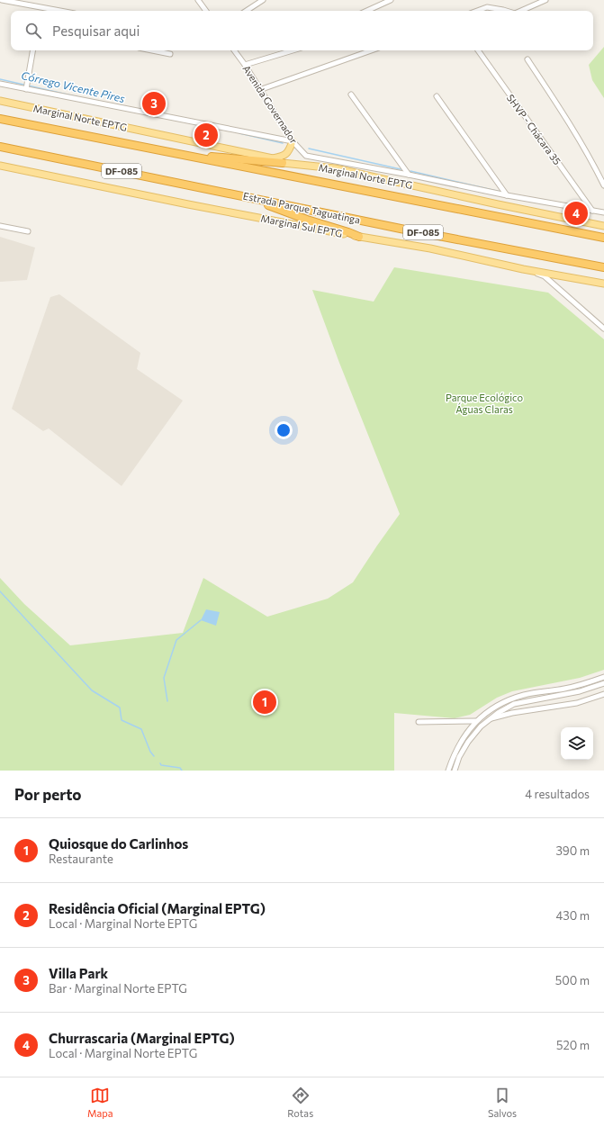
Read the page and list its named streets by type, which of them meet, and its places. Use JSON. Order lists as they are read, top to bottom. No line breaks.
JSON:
{"streets":{"highway":["DF-085","Estrada Parque Taguatinga"],"main road":["Marginal Norte EPTG","Marginal Sul EPTG"],"street":["Avenida Governador","SHVP - Chácara 35"]},"water":["Córrego Vicente Pires"],"parks":["Parque Ecológico Águas Claras"],"page":{"search":"Pesquisar aqui","pins":["3","2","4","1"],"heading":["Por perto","4 resultados"],"list":[{"mark":"1","name":"Quiosque do Carlinhos","note":"Restaurante","value":"390 m"},{"mark":"2","name":"Residência Oficial (Marginal EPTG)","note":"Local · Marginal Norte EPTG","value":"430 m"},{"mark":"3","name":"Villa Park","note":"Bar · Marginal Norte EPTG","value":"500 m"},{"mark":"4","name":"Churrascaria (Marginal EPTG)","note":"Local · Marginal Norte EPTG","value":"520 m"}],"nav":["Mapa","Rotas","Salvos"]}}
